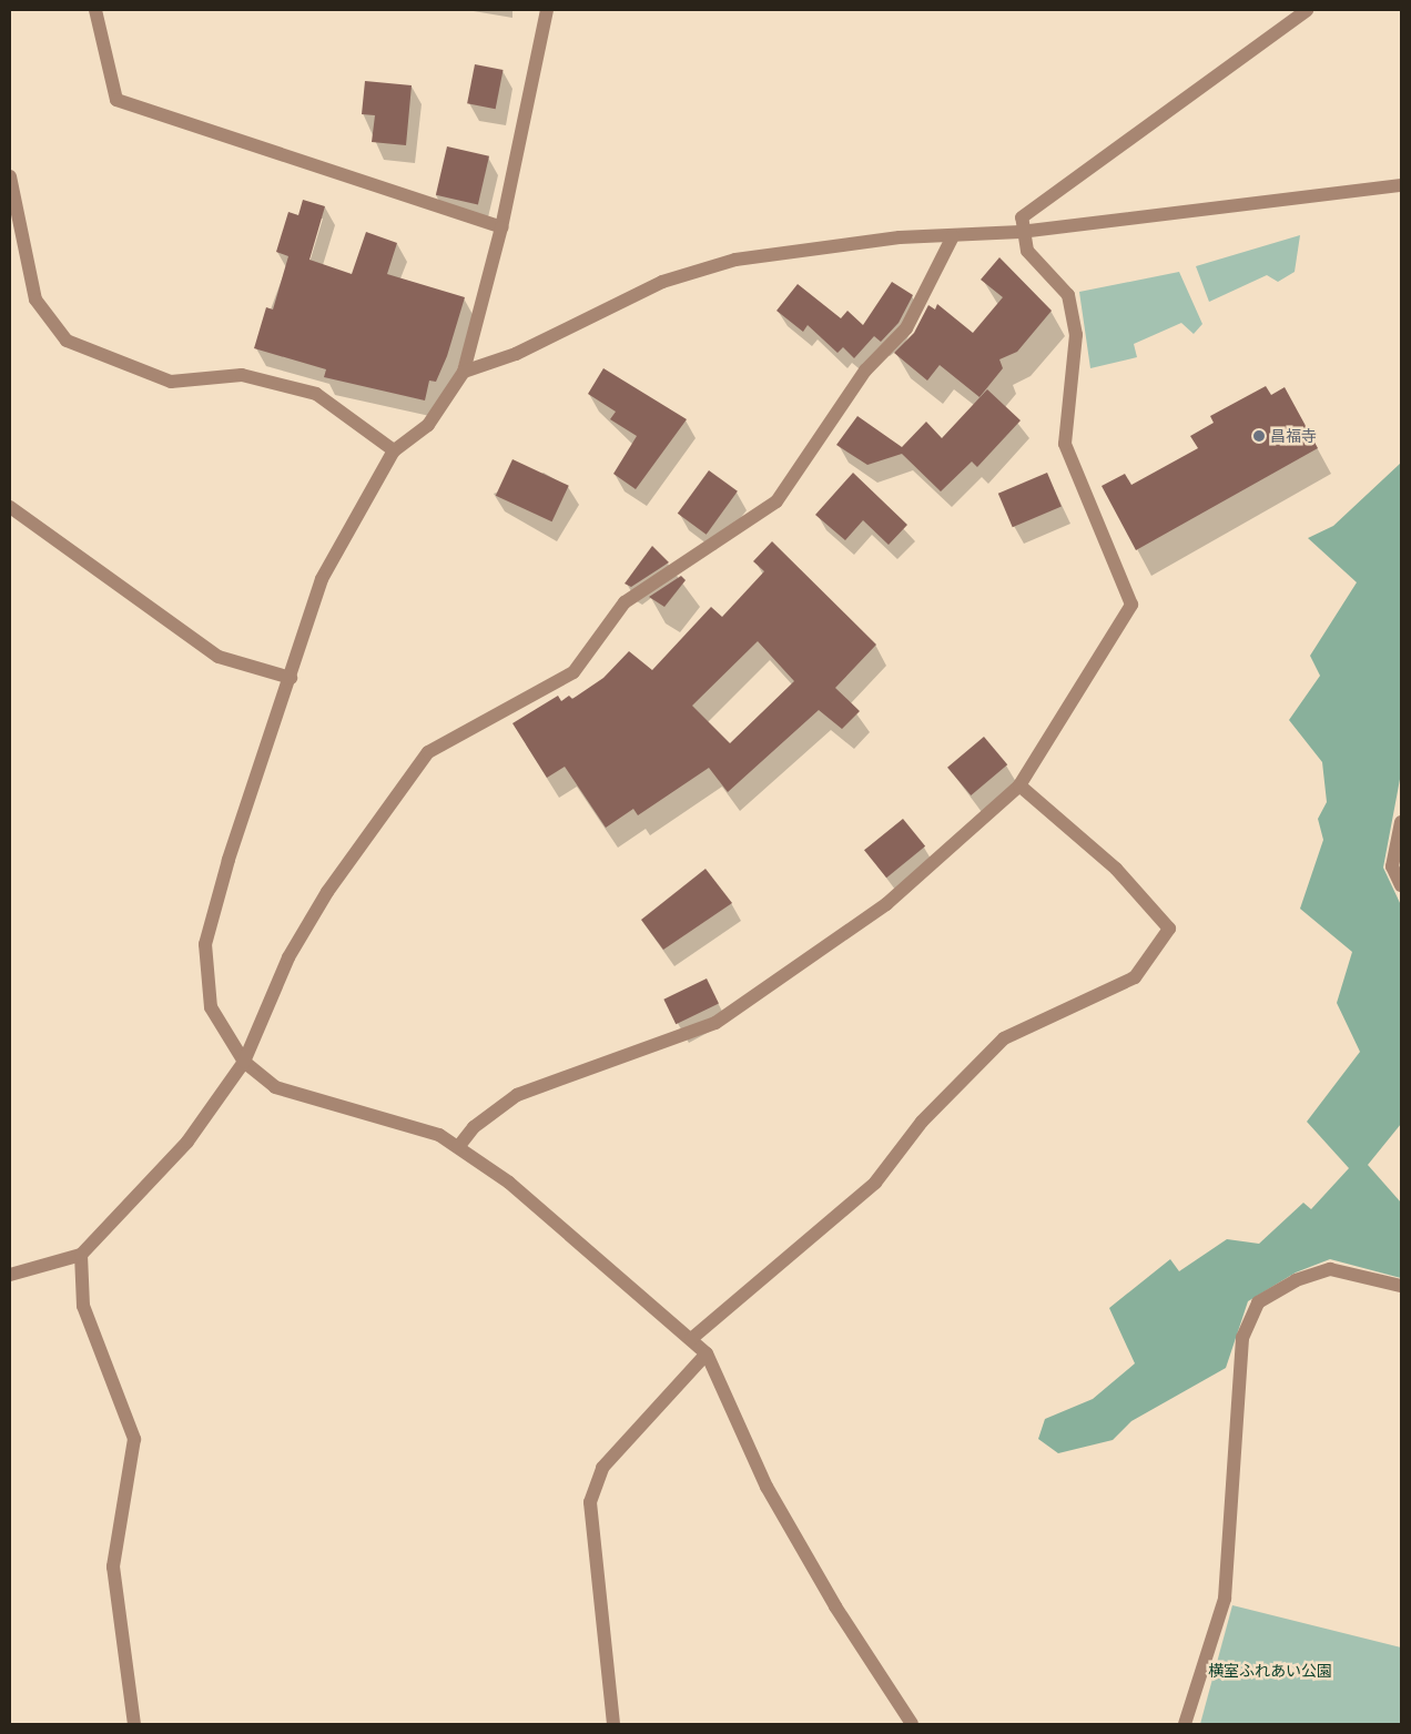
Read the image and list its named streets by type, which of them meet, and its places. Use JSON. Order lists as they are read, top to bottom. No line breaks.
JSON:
{"parks":["横室ふれあい公園"],"places":["昌福寺"]}
